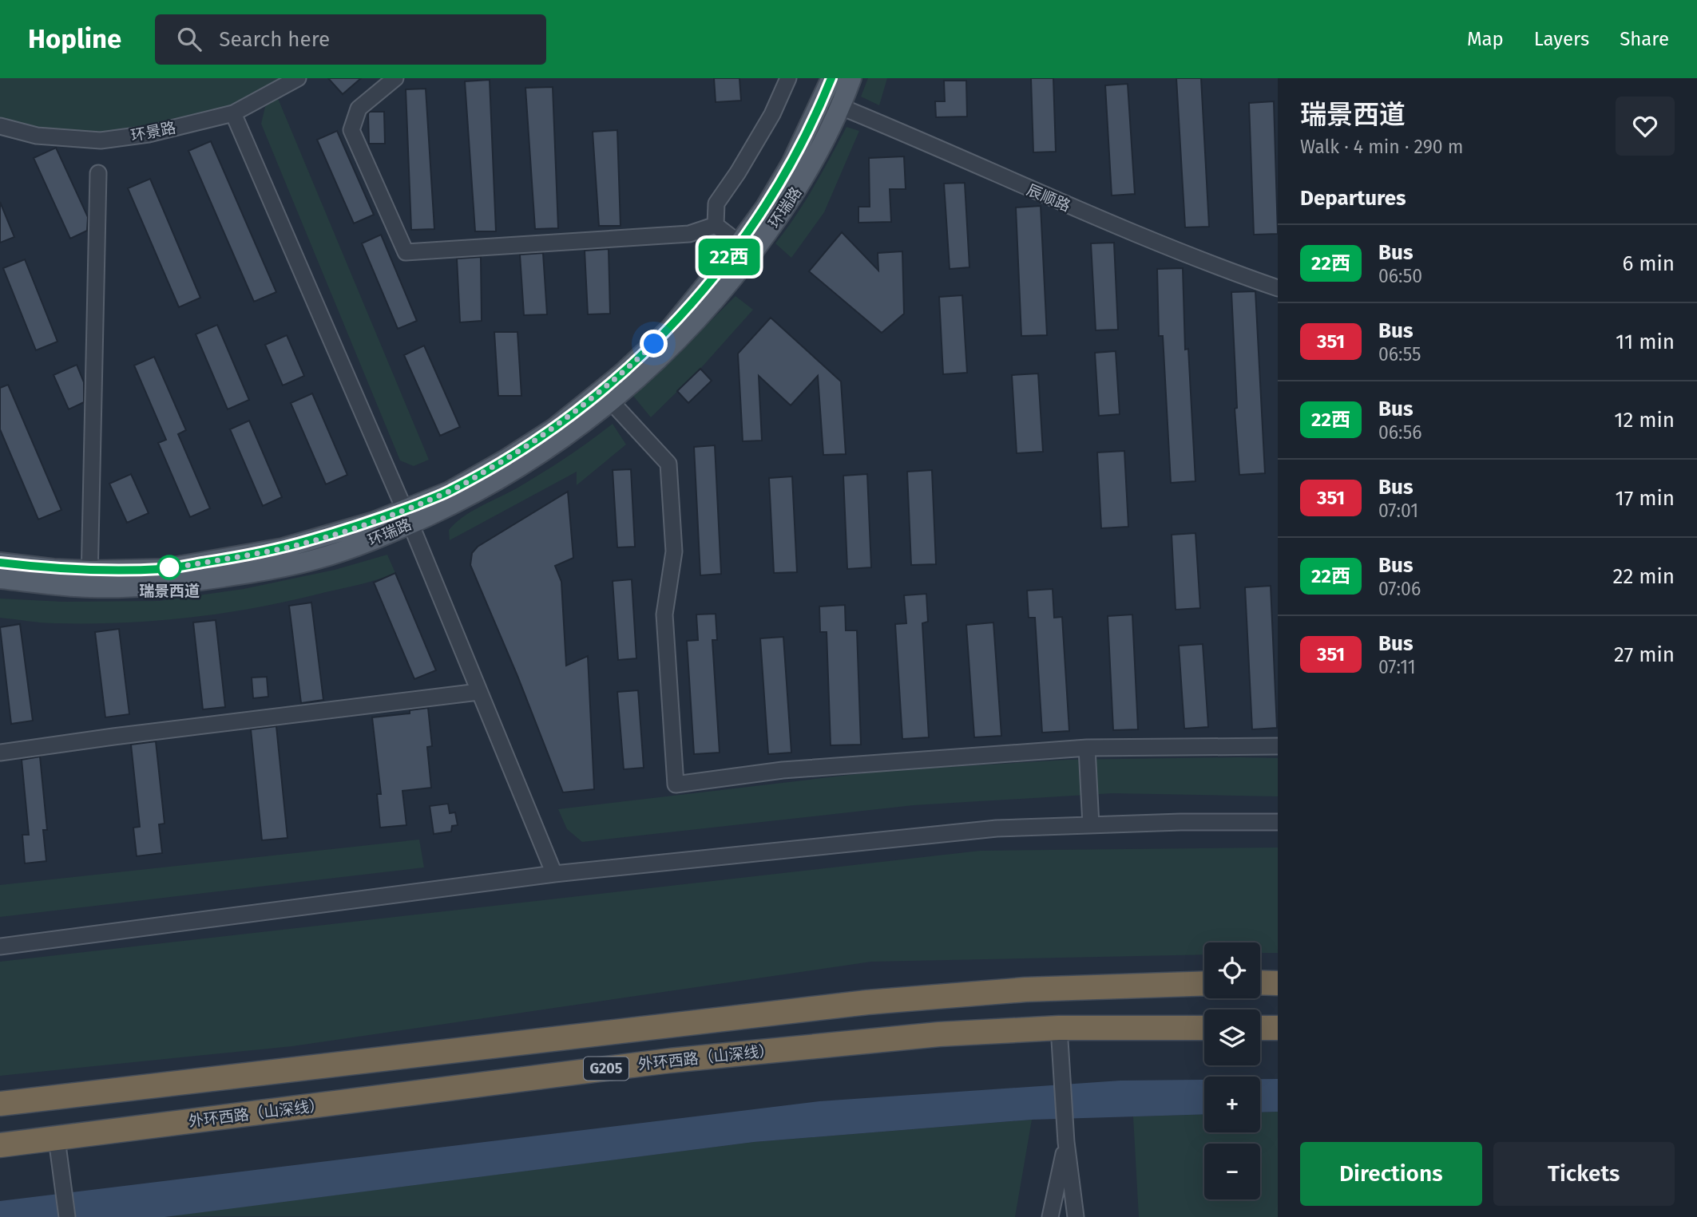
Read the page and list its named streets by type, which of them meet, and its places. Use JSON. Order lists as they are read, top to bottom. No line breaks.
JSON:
{"streets":{"highway":["外环西路（山深线）","G205"],"main road":["环瑞路"],"street":["环景路","辰顺路"]},"crossings":[["辰顺路","环瑞路"]],"places":["瑞景西道"],"lines":["bus line 22西"],"page":{"header":"Hopline","search":"Search here","nav":["Map","Layers","Share"],"on_map":"22西","heading":[["瑞景西道","Walk · 4 min · 290 m"],"Departures"],"list":[{"mark":"22西","name":"Bus","note":"06:50","value":"6 min"},{"mark":"351","name":"Bus","note":"06:55","value":"11 min"},{"mark":"22西","name":"Bus","note":"06:56","value":"12 min"},{"mark":"351","name":"Bus","note":"07:01","value":"17 min"},{"mark":"22西","name":"Bus","note":"07:06","value":"22 min"},{"mark":"351","name":"Bus","note":"07:11","value":"27 min"}],"map_buttons":["+","−"],"buttons":["Directions","Tickets"]}}
